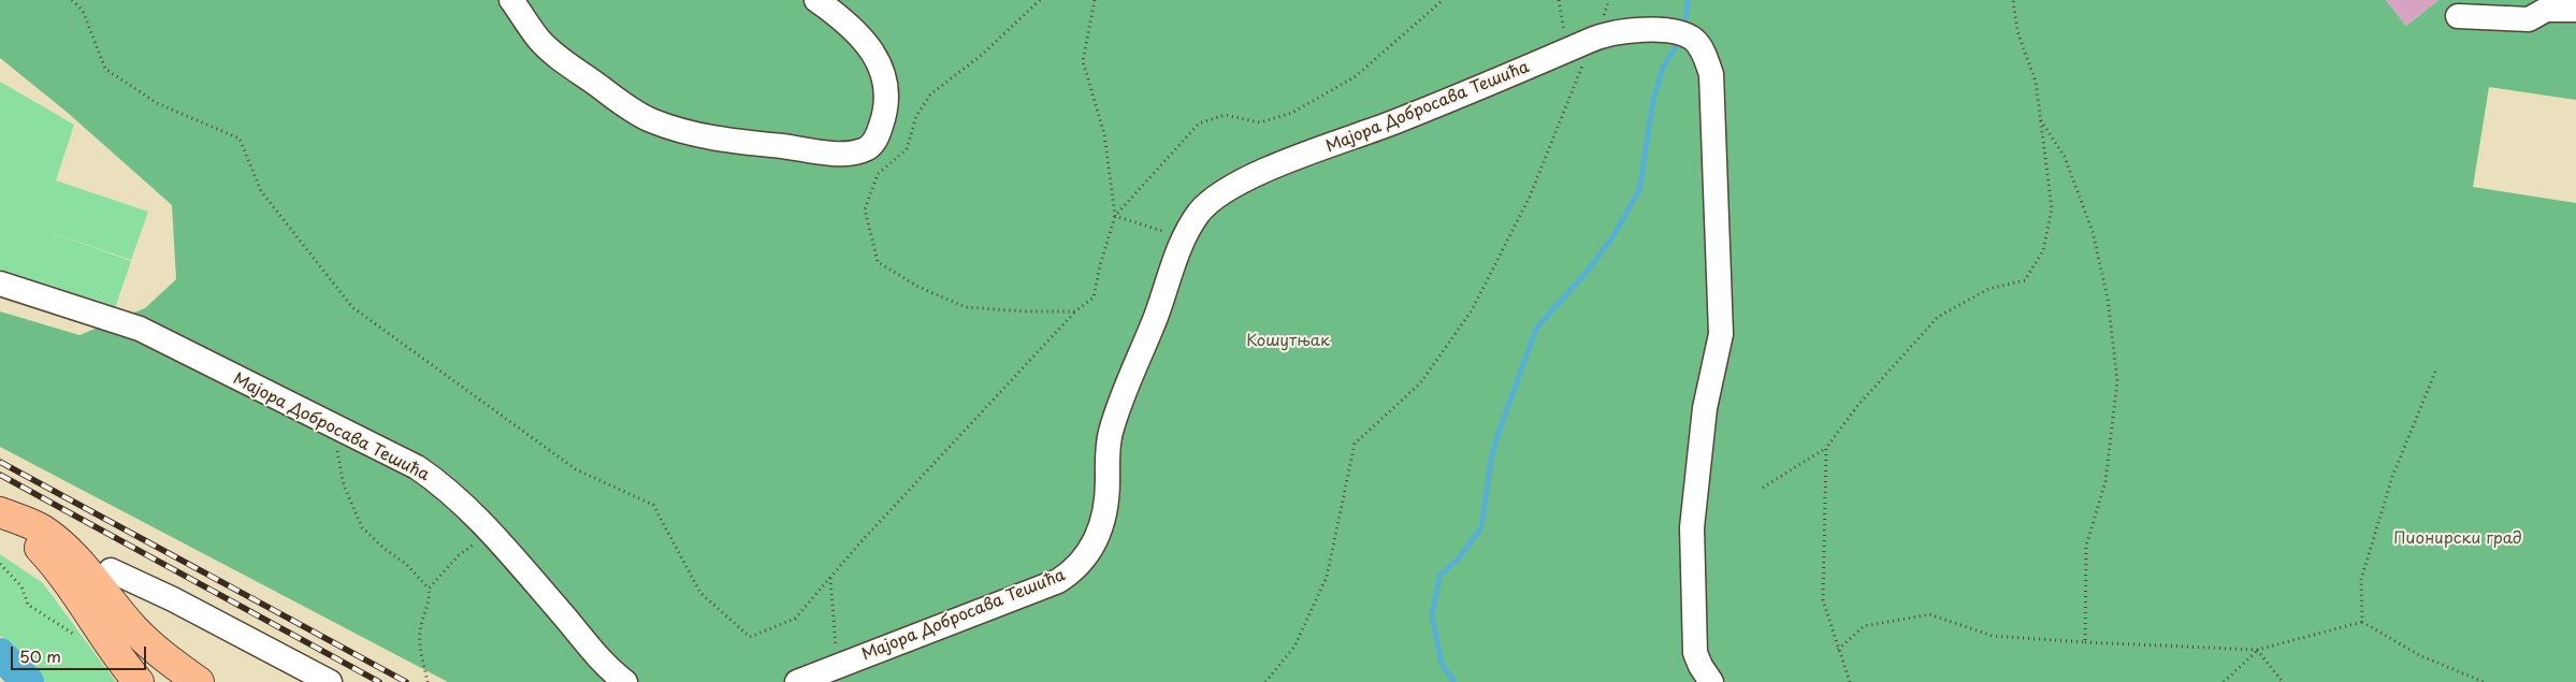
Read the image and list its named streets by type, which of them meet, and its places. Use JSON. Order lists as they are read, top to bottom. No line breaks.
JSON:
{"streets":{"street":["Мајора Добросава Тешића"]},"parks":["Кошутњак","Пионирски град"],"scale_bar":"50 m"}
